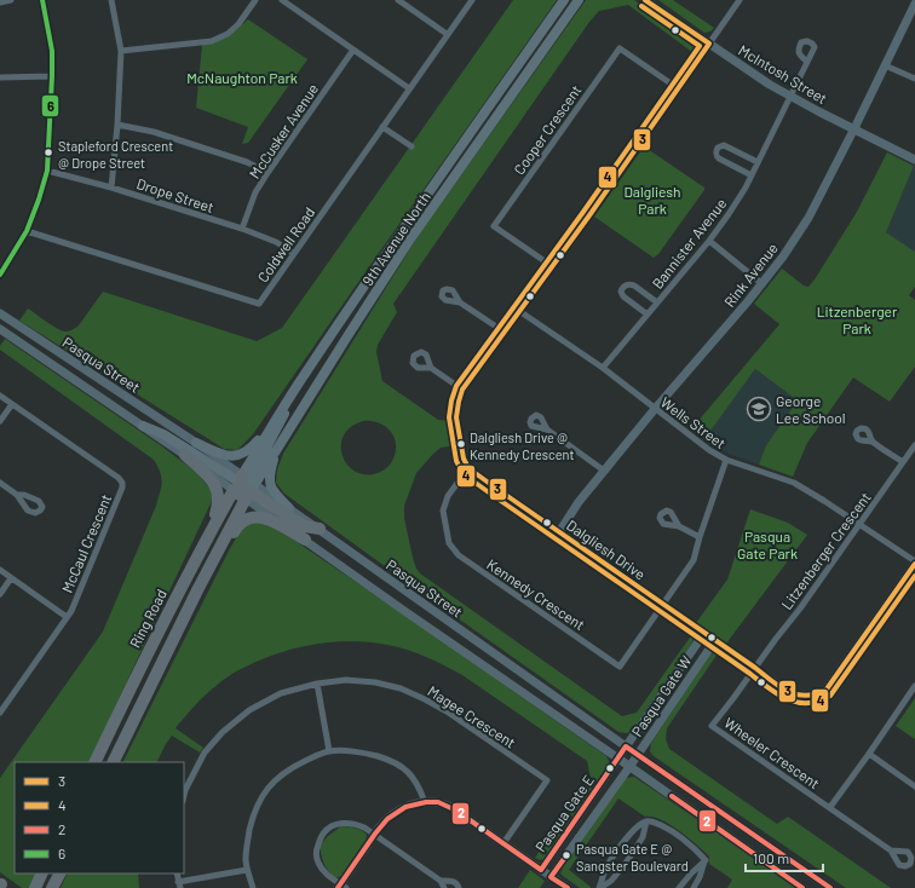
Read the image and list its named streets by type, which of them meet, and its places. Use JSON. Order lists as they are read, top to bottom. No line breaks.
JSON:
{"streets":{"highway":["Ring Road"],"main road":["9th Avenue North"],"street":["McIntosh Street","Cooper Crescent","McCusker Avenue","Drope Street","Bannister Avenue","Coldwell Road","Rink Avenue","Pasqua Street","Wells Street","McCaul Crescent","Dalgliesh Drive","Litzenberger Crescent","Kennedy Crescent","Pasqua Gate W","Magee Crescent","Wheeler Crescent","Pasqua Gate E"]},"crossings":[["McIntosh Street","Bannister Avenue"],["McIntosh Street","Rink Avenue"],["McCusker Avenue","Drope Street"],["Drope Street","Coldwell Road"],["9th Avenue North","Pasqua Street"],["9th Avenue North","Ring Road"],["Bannister Avenue","Wells Street"],["Rink Avenue","Wells Street"],["Rink Avenue","Dalgliesh Drive"],["Pasqua Street","Ring Road"],["Pasqua Street","Pasqua Gate W"],["Pasqua Street","Pasqua Gate E"],["Wells Street","Dalgliesh Drive"],["Wells Street","Litzenberger Crescent"],["Dalgliesh Drive","Litzenberger Crescent"],["Dalgliesh Drive","Kennedy Crescent"],["Dalgliesh Drive","Pasqua Gate W"],["Dalgliesh Drive","Wheeler Crescent"],["Litzenberger Crescent","Wheeler Crescent"],["Pasqua Gate W","Pasqua Gate E"]],"parks":["McNaughton Park","Dalgliesh Park","Litzenberger Park","Pasqua Gate Park"],"places":{"other":["Stapleford Crescent @ Drope Street","Dalgliesh Drive @ Kennedy Crescent","Pasqua Gate E @ Sangster Boulevard"],"school or university":["George Lee School"]},"lines":["transit line 3","transit line 6","transit line 4","transit line 2"],"legend":["3","4","2","6"],"scale_bar":"100 m"}
